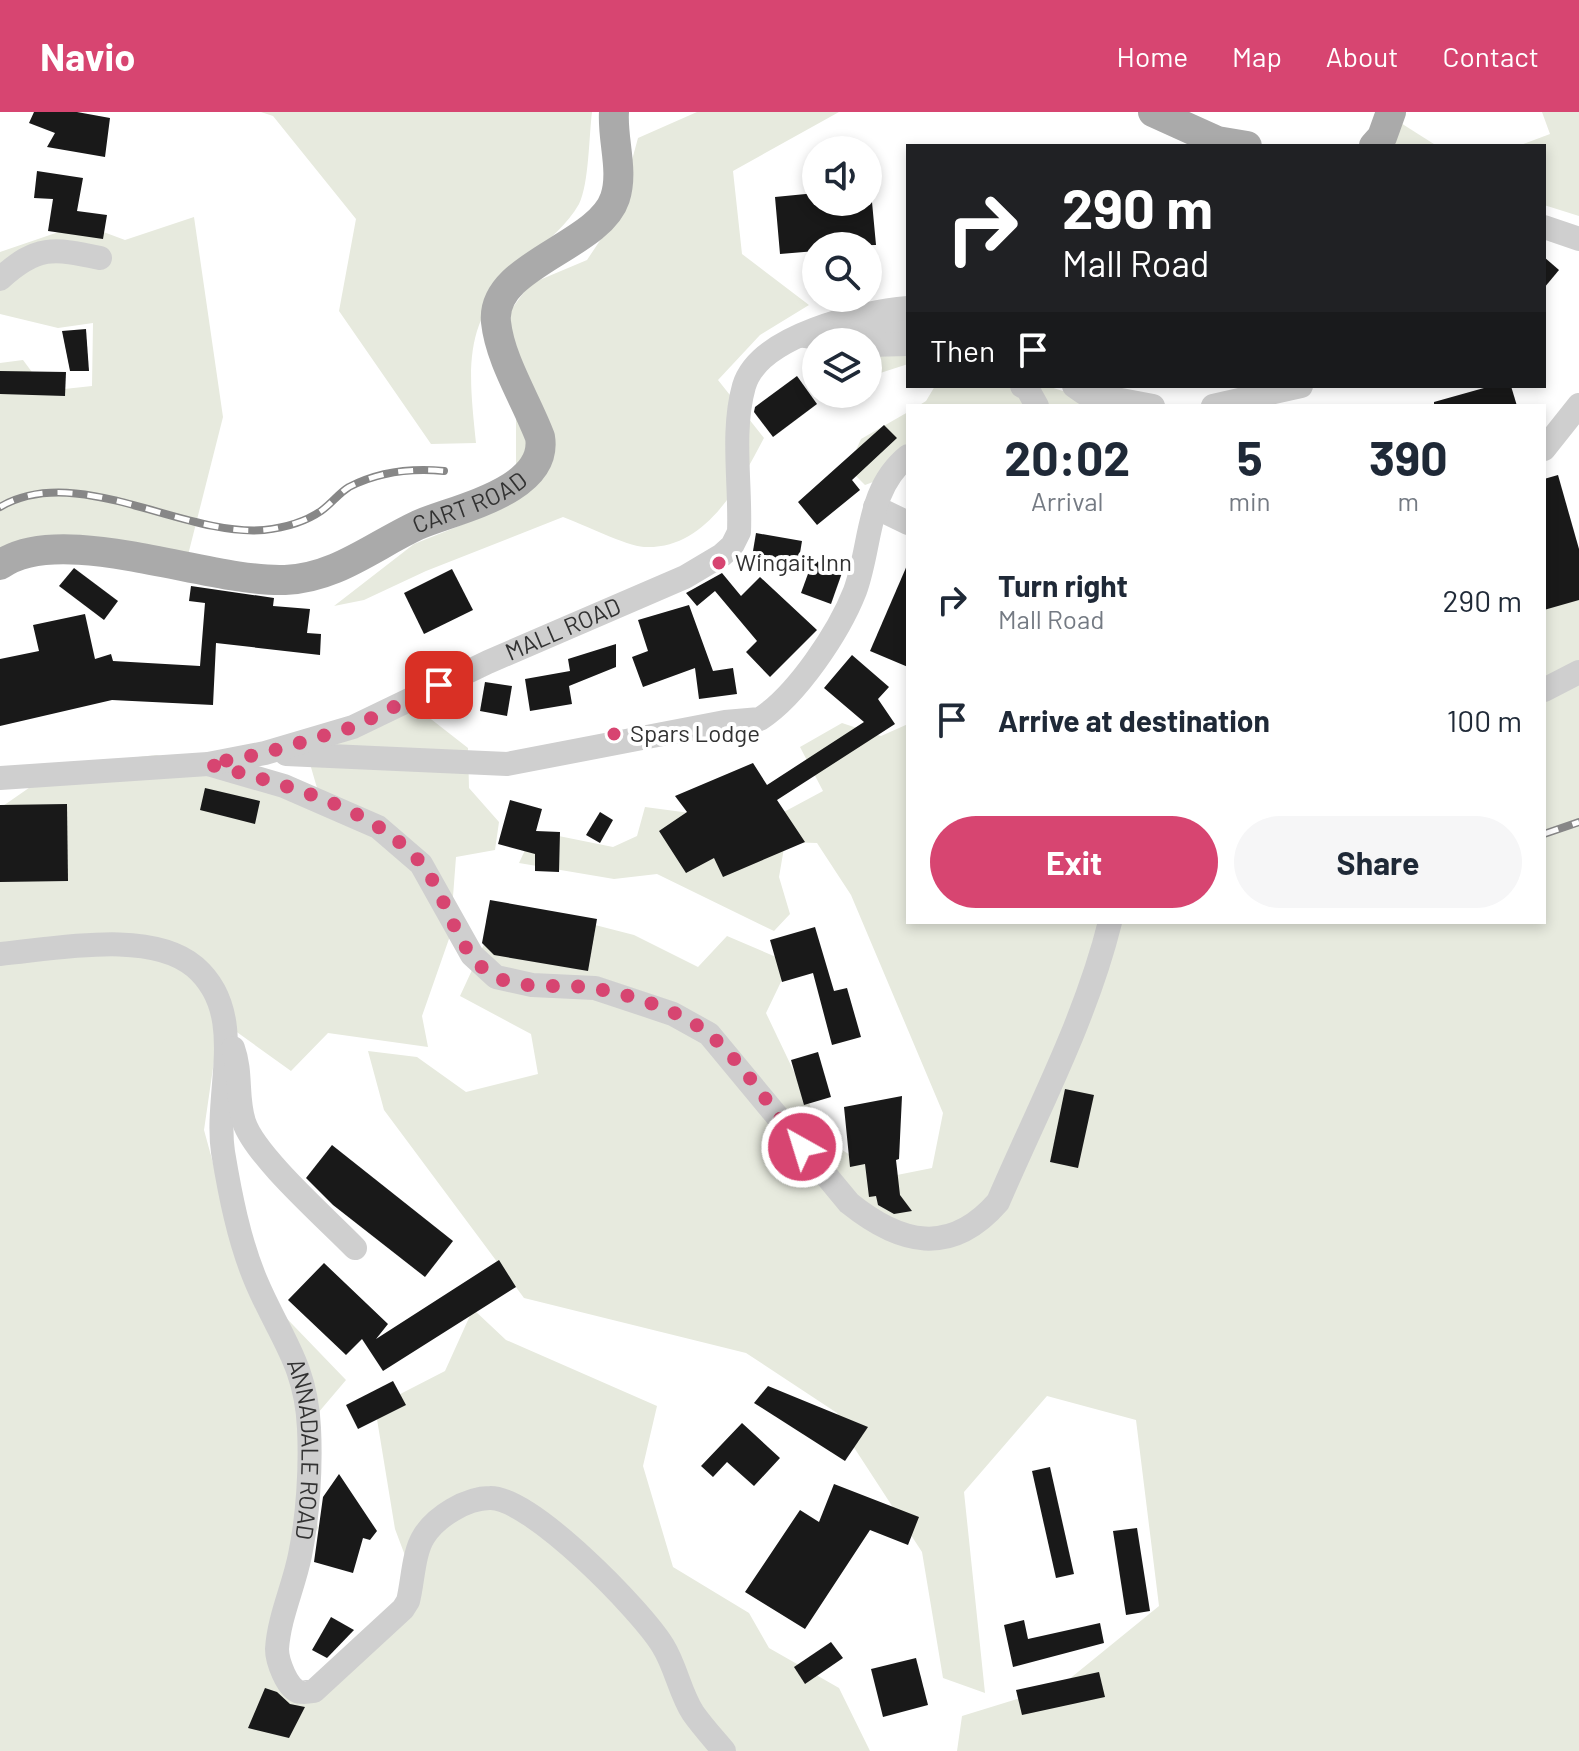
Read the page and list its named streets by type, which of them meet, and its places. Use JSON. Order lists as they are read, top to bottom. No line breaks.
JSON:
{"streets":{"main road":["CART ROAD"],"street":["MALL ROAD","ANNADALE ROAD"]},"places":["Wingait Inn","Spars Lodge"],"page":{"header":"Navio","nav":["Home","Map","About","Contact"],"turn":["290 m","Mall Road"],"then":"Then","eta":["20:02","Arrival","5","min","390","m"],"list":[{"name":"Turn right","note":"Mall Road","value":"290 m"},{"name":"Arrive at destination","value":"100 m"}],"buttons":["Exit","Share"]}}
